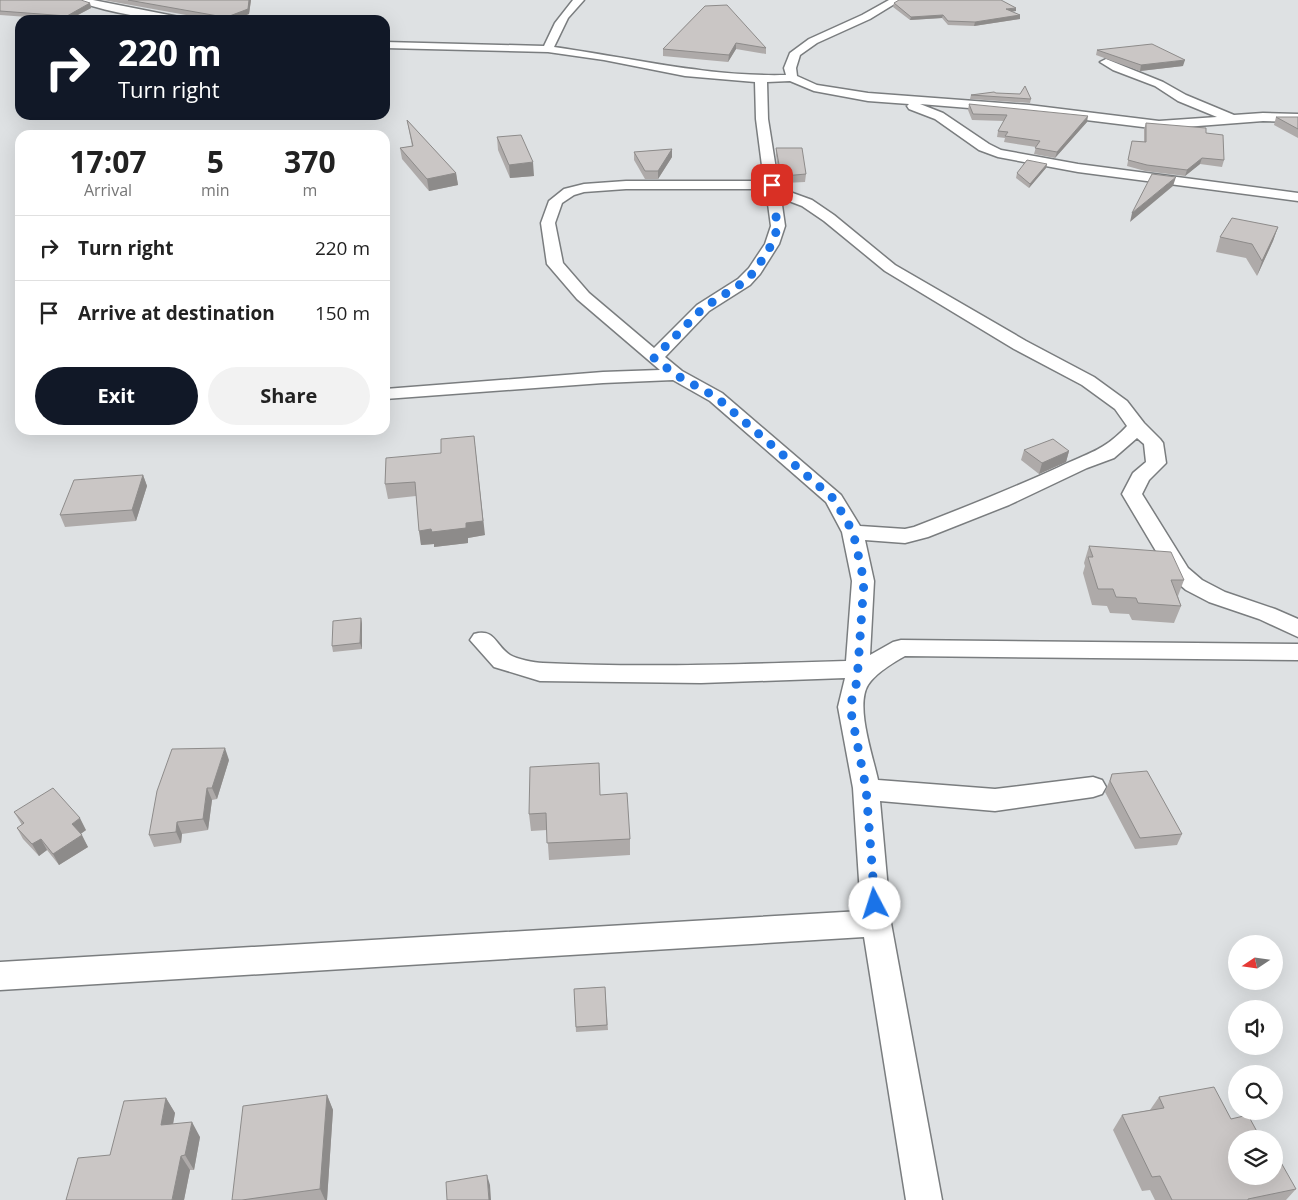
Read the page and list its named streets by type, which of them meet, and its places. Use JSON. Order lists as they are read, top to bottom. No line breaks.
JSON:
{"north":"left","page":{"turn":["220 m","Turn right"],"eta":["17:07","Arrival","5","min","370","m"],"list":[{"name":"Turn right","value":"220 m"},{"name":"Arrive at destination","value":"150 m"}],"buttons":["Exit","Share"]}}
